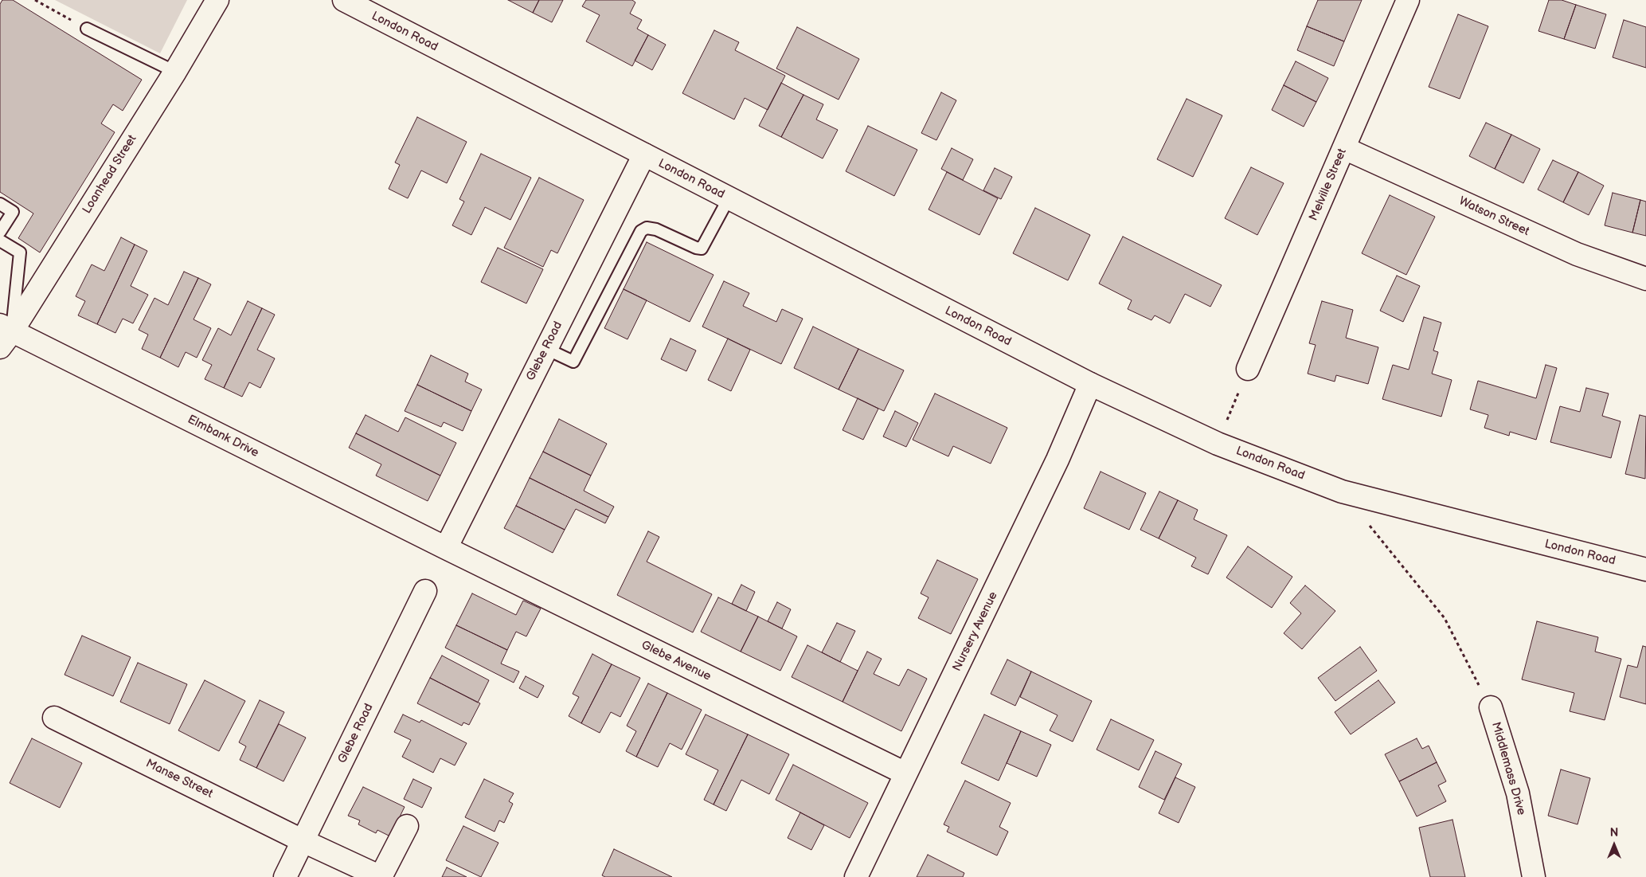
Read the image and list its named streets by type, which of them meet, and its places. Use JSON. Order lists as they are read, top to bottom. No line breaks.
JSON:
{"streets":{"street":["London Road","Loanhead Street","Melville Street","Watson Street","Glebe Road","Elmbank Drive","Nursery Avenue","Glebe Avenue","Middlemass Drive","Manse Street"]},"crossings":[["London Road","Glebe Road"],["London Road","Nursery Avenue"],["Loanhead Street","Elmbank Drive"],["Melville Street","Watson Street"],["Glebe Road","Elmbank Drive"],["Glebe Road","Glebe Avenue"],["Glebe Road","Manse Street"],["Elmbank Drive","Glebe Avenue"],["Nursery Avenue","Glebe Avenue"]],"north":"top"}
